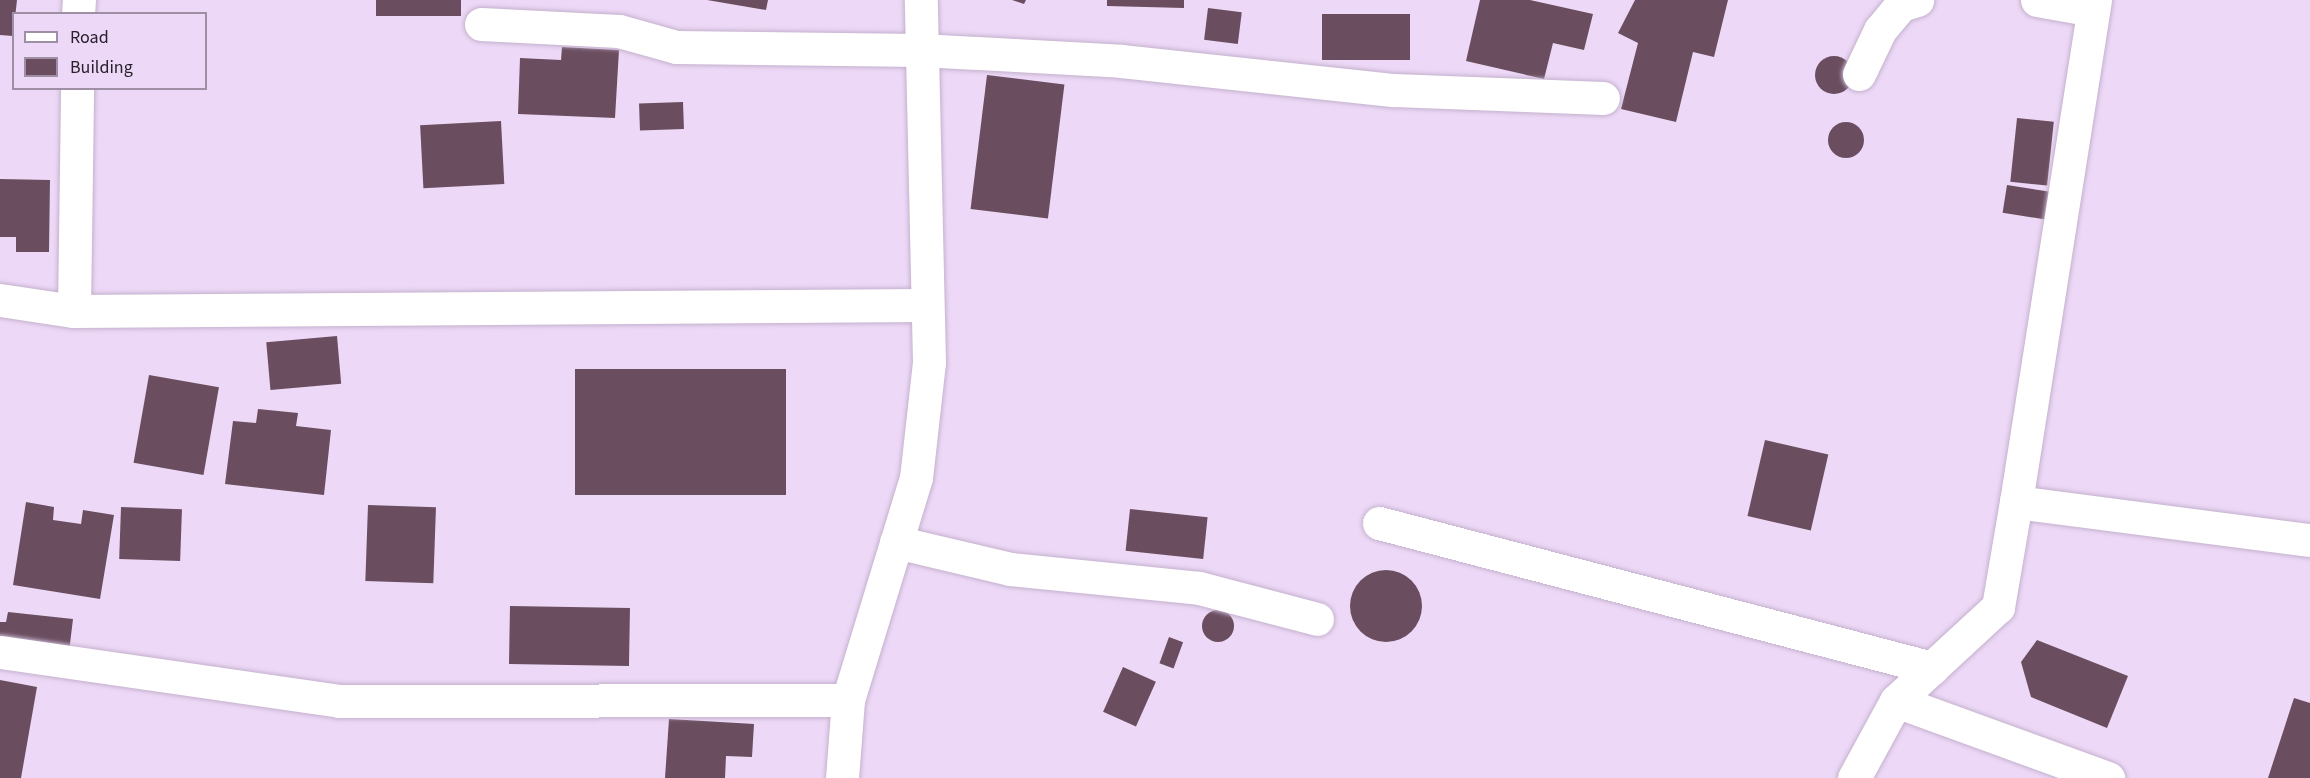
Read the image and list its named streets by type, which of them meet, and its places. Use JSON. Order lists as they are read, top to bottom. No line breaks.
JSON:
{"legend":["Road","Building"]}
